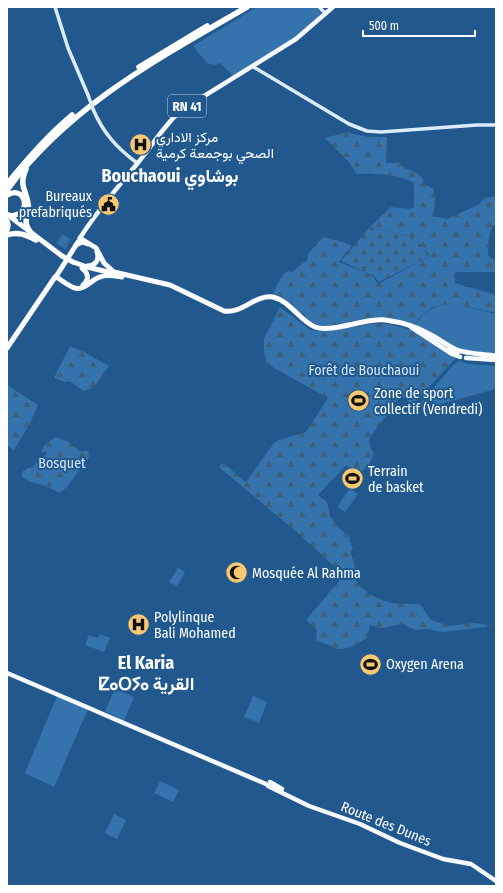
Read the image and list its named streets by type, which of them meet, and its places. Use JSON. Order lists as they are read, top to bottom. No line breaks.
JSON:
{"streets":{"highway":["RN 41"],"main road":["Route des Dunes"]},"districts":["Bouchaoui بوشاوي","El Karia ⵇⴰⵔⵢⴰ القرية"],"parks":["Forêt de Bouchaoui","Bosquet"],"places":{"hospital":["مركز الاداري الصحي بوجمعة كرمية","Polylinque Bali Mohamed"],"public building":["Bureaux prefabriqués"],"sports":["Zone de sport collectif (Vendredi)","Terrain de basket","Oxygen Arena"],"mosque":["Mosquée Al Rahma"]},"scale_bar":"500 m"}
